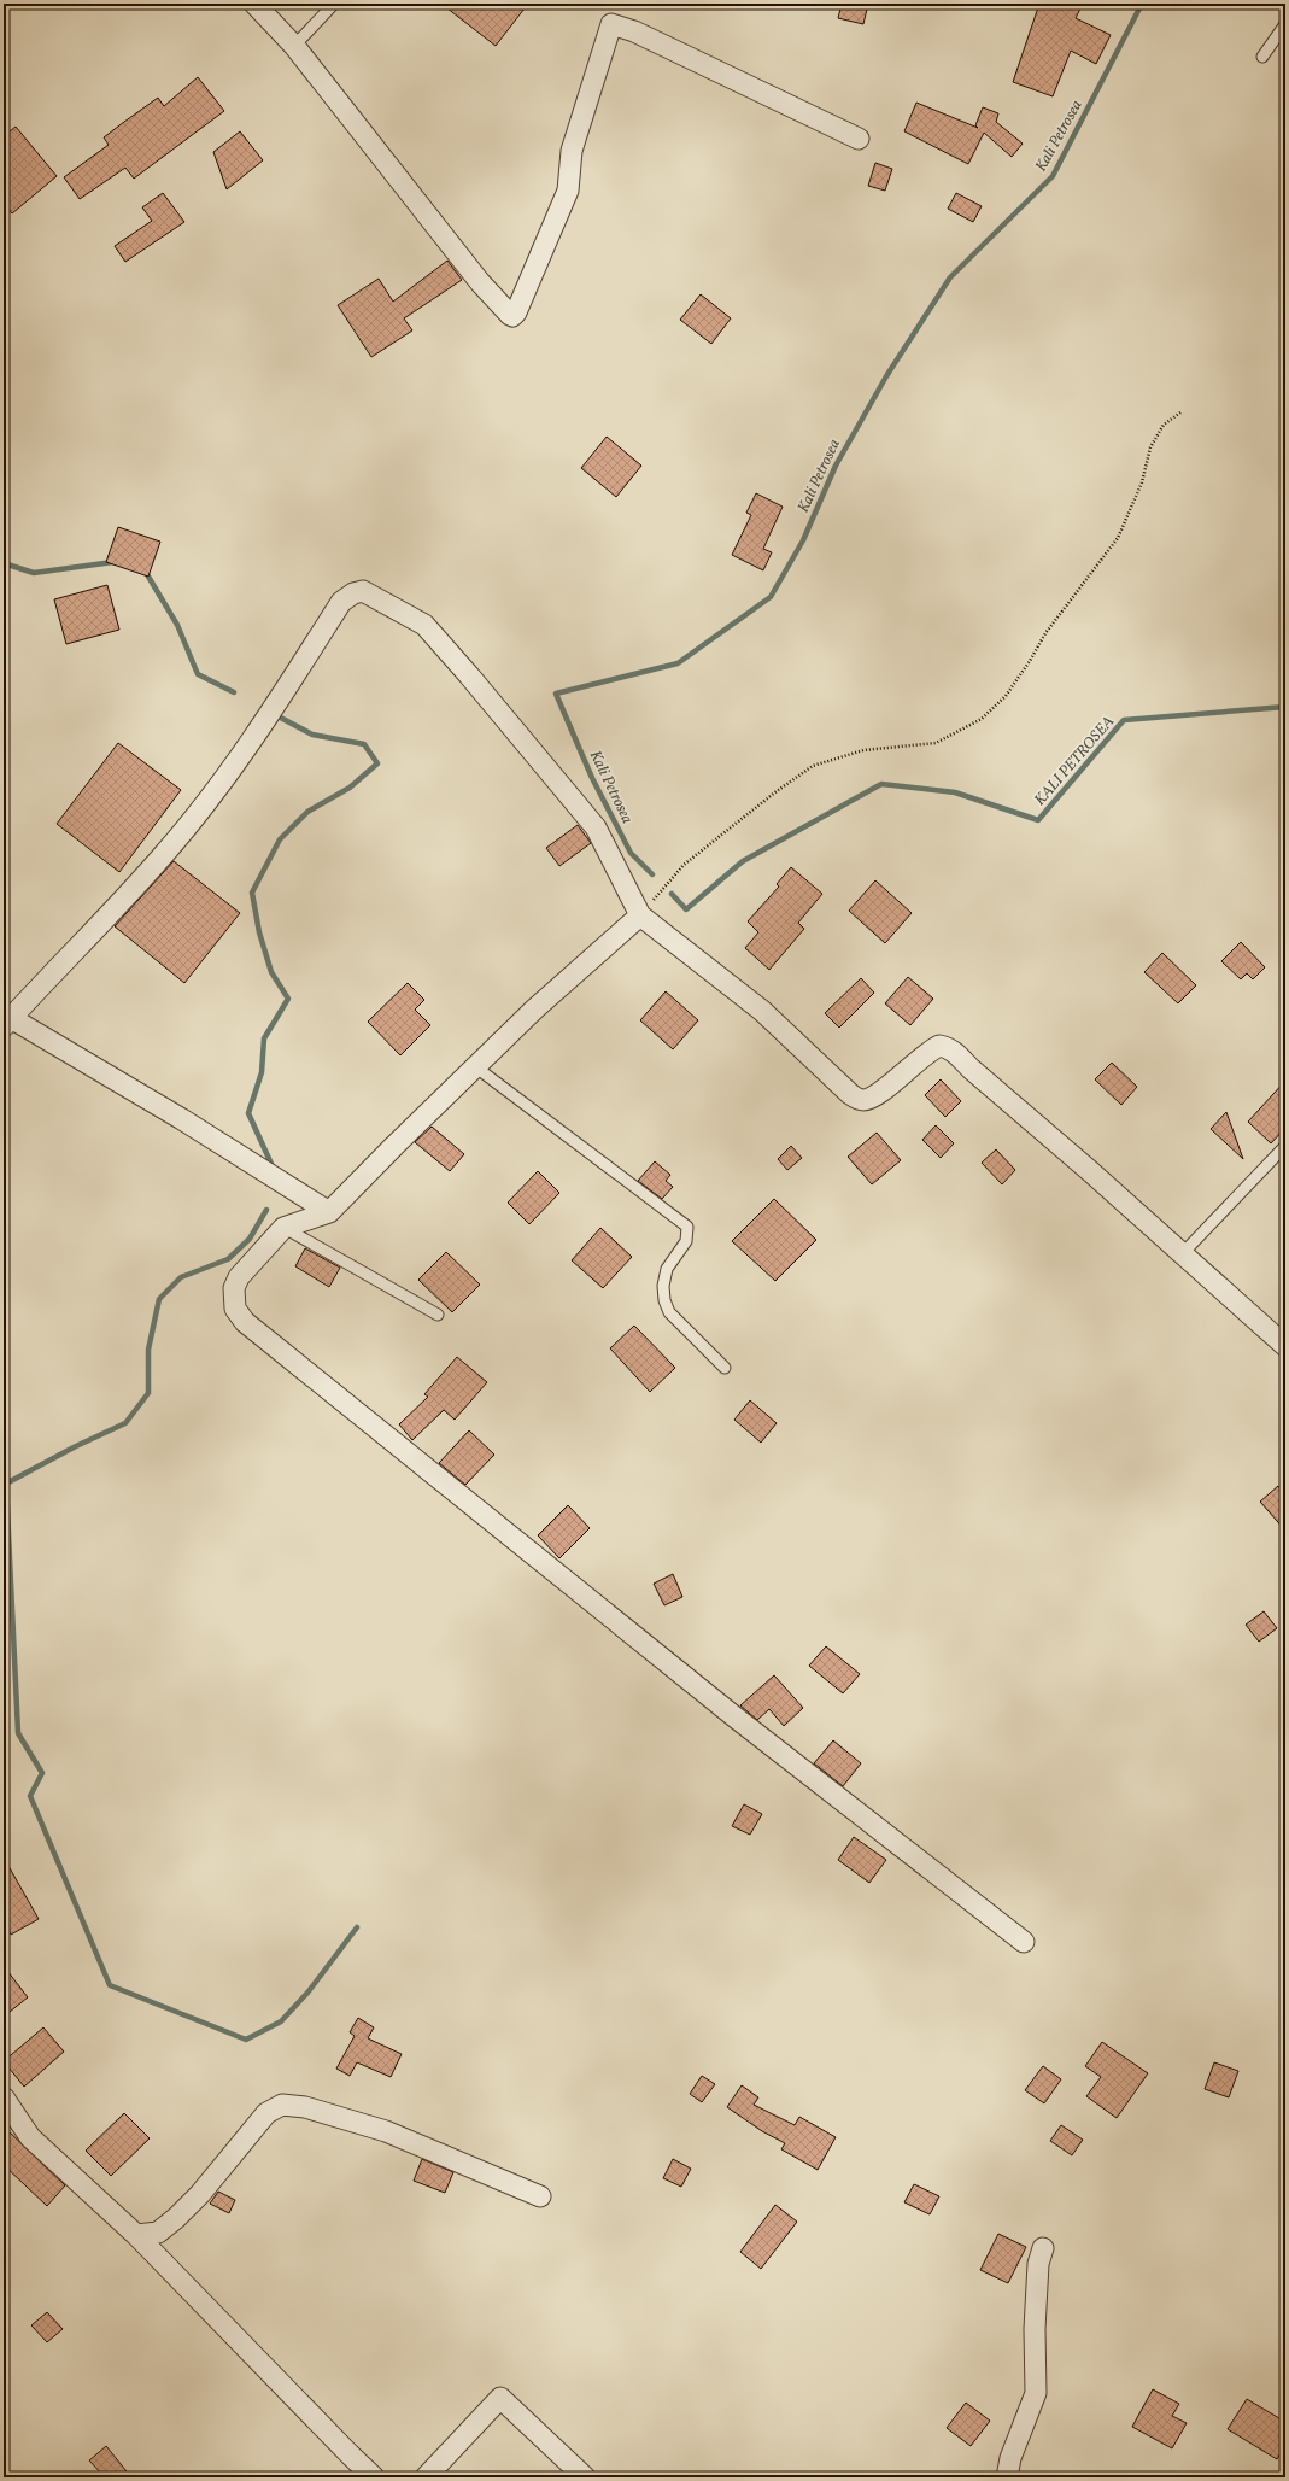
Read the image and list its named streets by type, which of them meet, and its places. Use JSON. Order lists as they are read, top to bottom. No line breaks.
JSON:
{"water":["Kali Petrosea","KALI PETROSEA"]}
